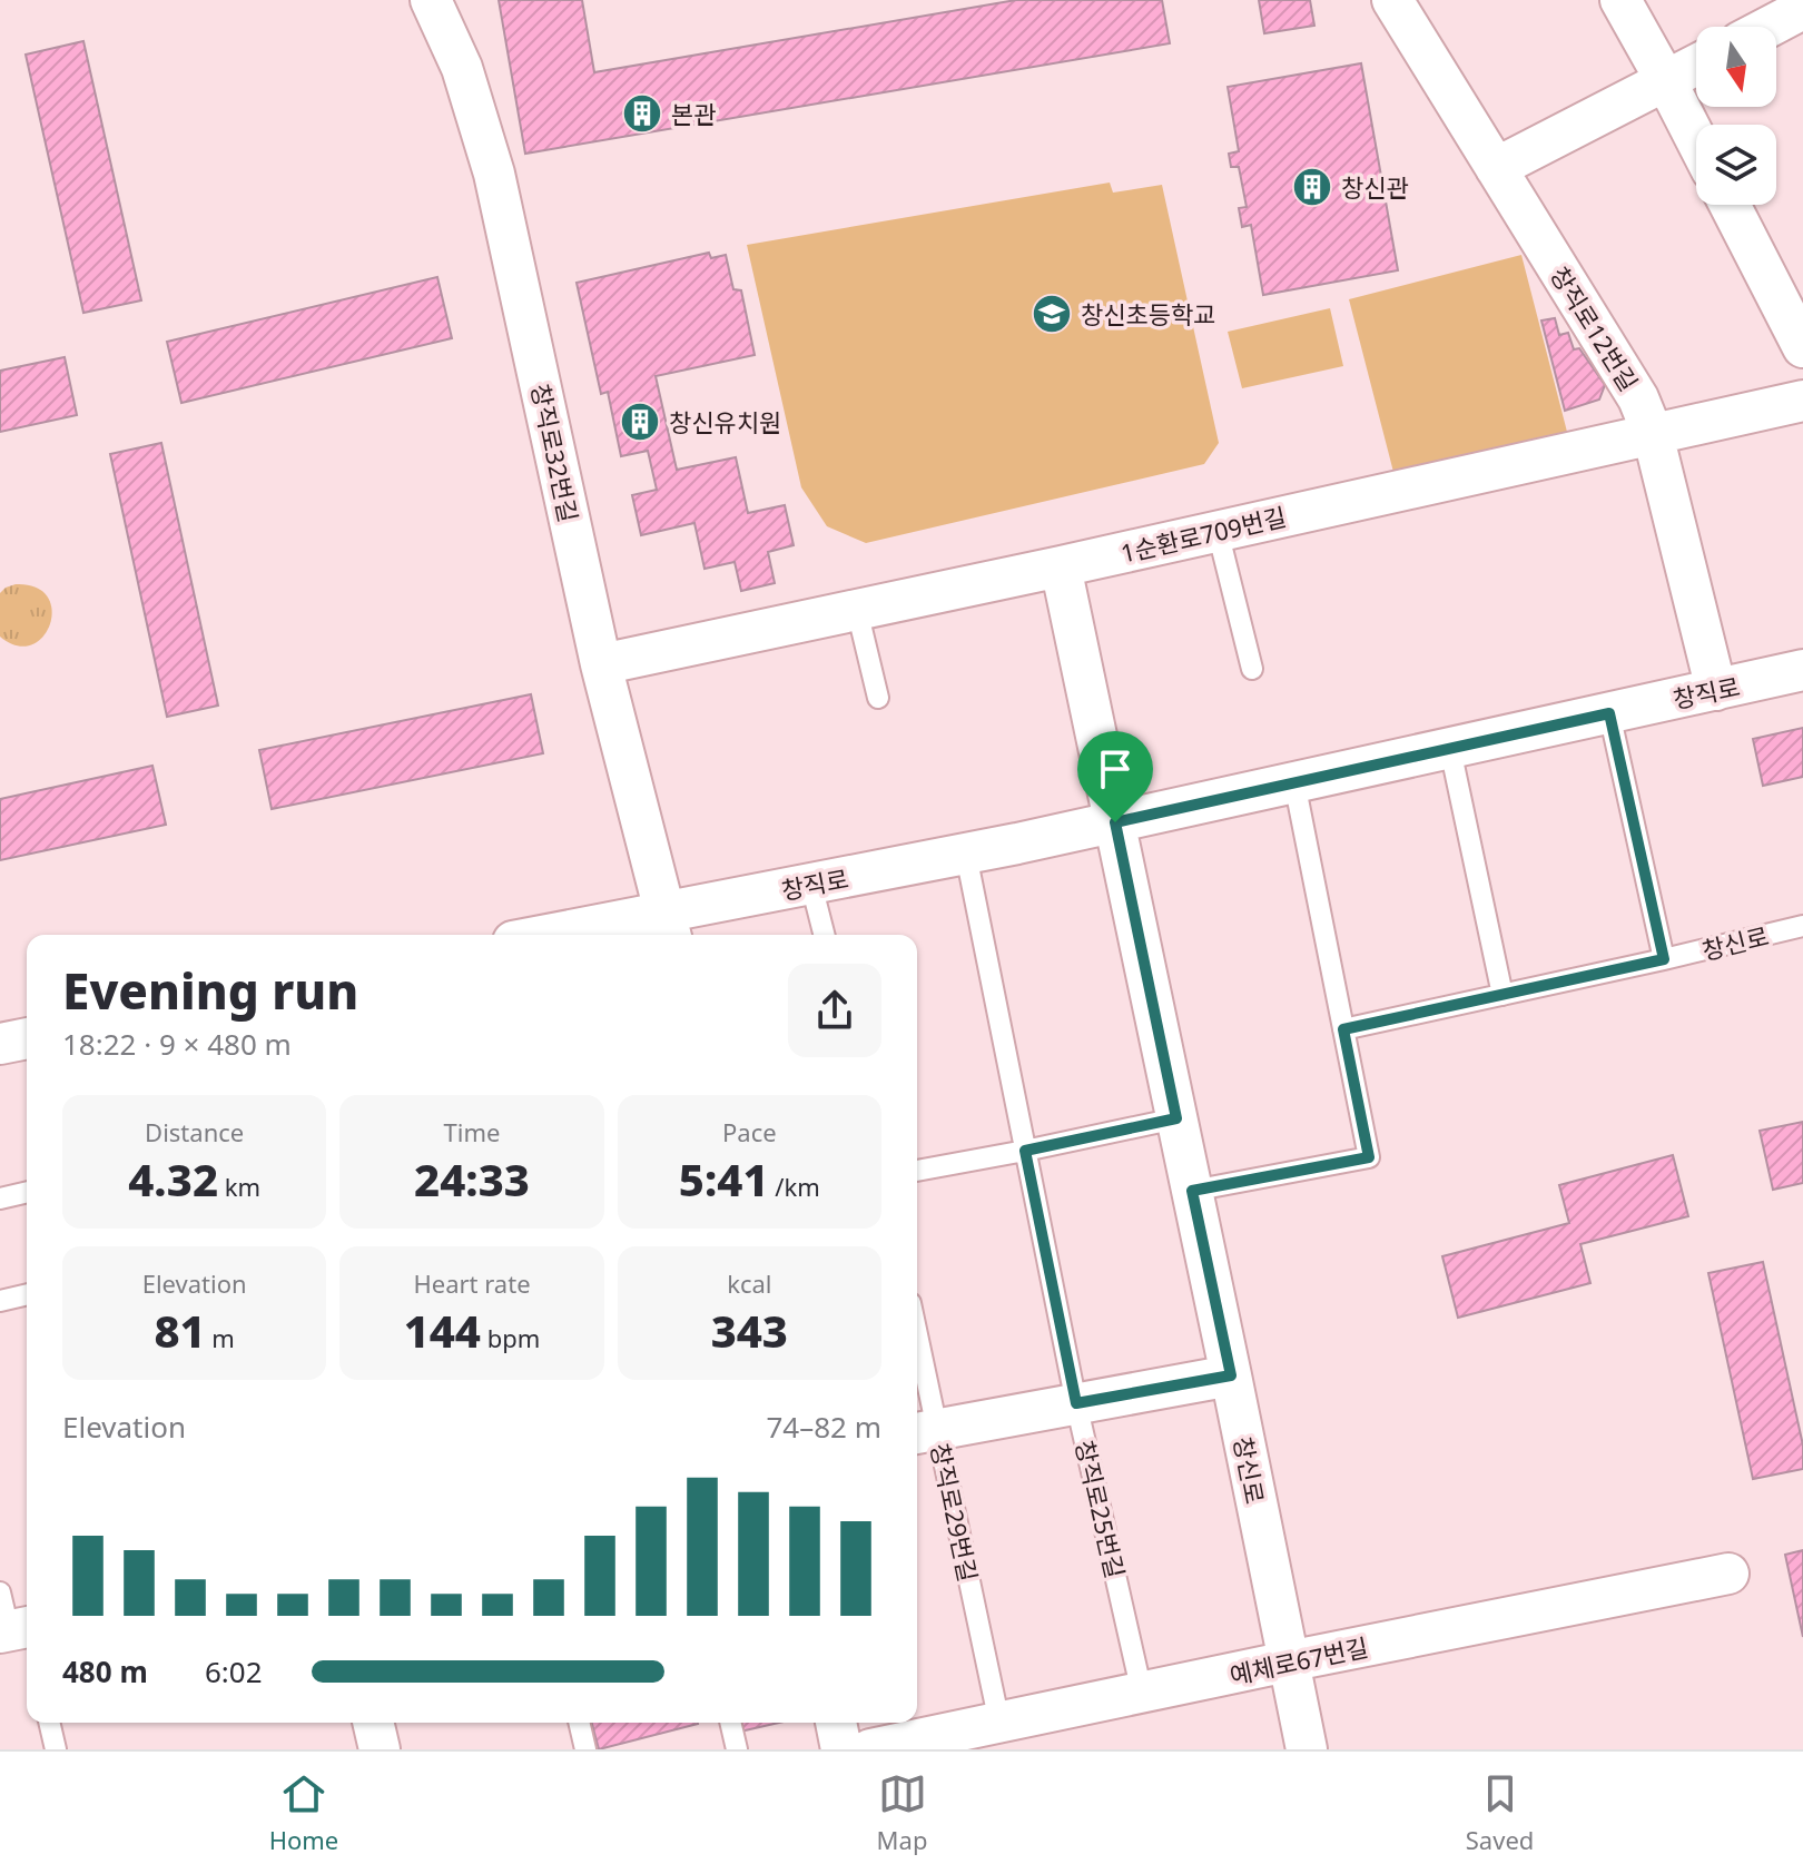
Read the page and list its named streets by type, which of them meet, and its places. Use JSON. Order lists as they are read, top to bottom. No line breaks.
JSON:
{"streets":{"street":["창직로12번길","창직로32번길","1순환로709번길","창직로","창신로","예체로67번길"],"lane":["창직로25번길","창직로29번길"]},"crossings":[["창직로12번길","1순환로709번길"],["창직로12번길","창직로"],["창직로32번길","1순환로709번길"],["창직로32번길","창직로"],["창직로","창신로"],["창직로","창직로25번길"],["창신로","예체로67번길"],["창직로25번길","예체로67번길"],["창직로29번길","예체로67번길"]],"places":{"building":["본관","창신관","창신유치원"],"school or university":["창신초등학교"]},"north":"bottom","page":{"heading":["Evening run","18:22 · 9 × 480 m"],"stats":[["Distance","4.32 km"],["Time","24:33"],["Pace","5:41 /km"],["Elevation","81 m"],["Heart rate","144 bpm"],["kcal","343"]],"chart":["Elevation","74–82 m"],"list":[{"name":"480 m","note":"6:02"}],"tabs":["Home","Map","Saved"]}}
